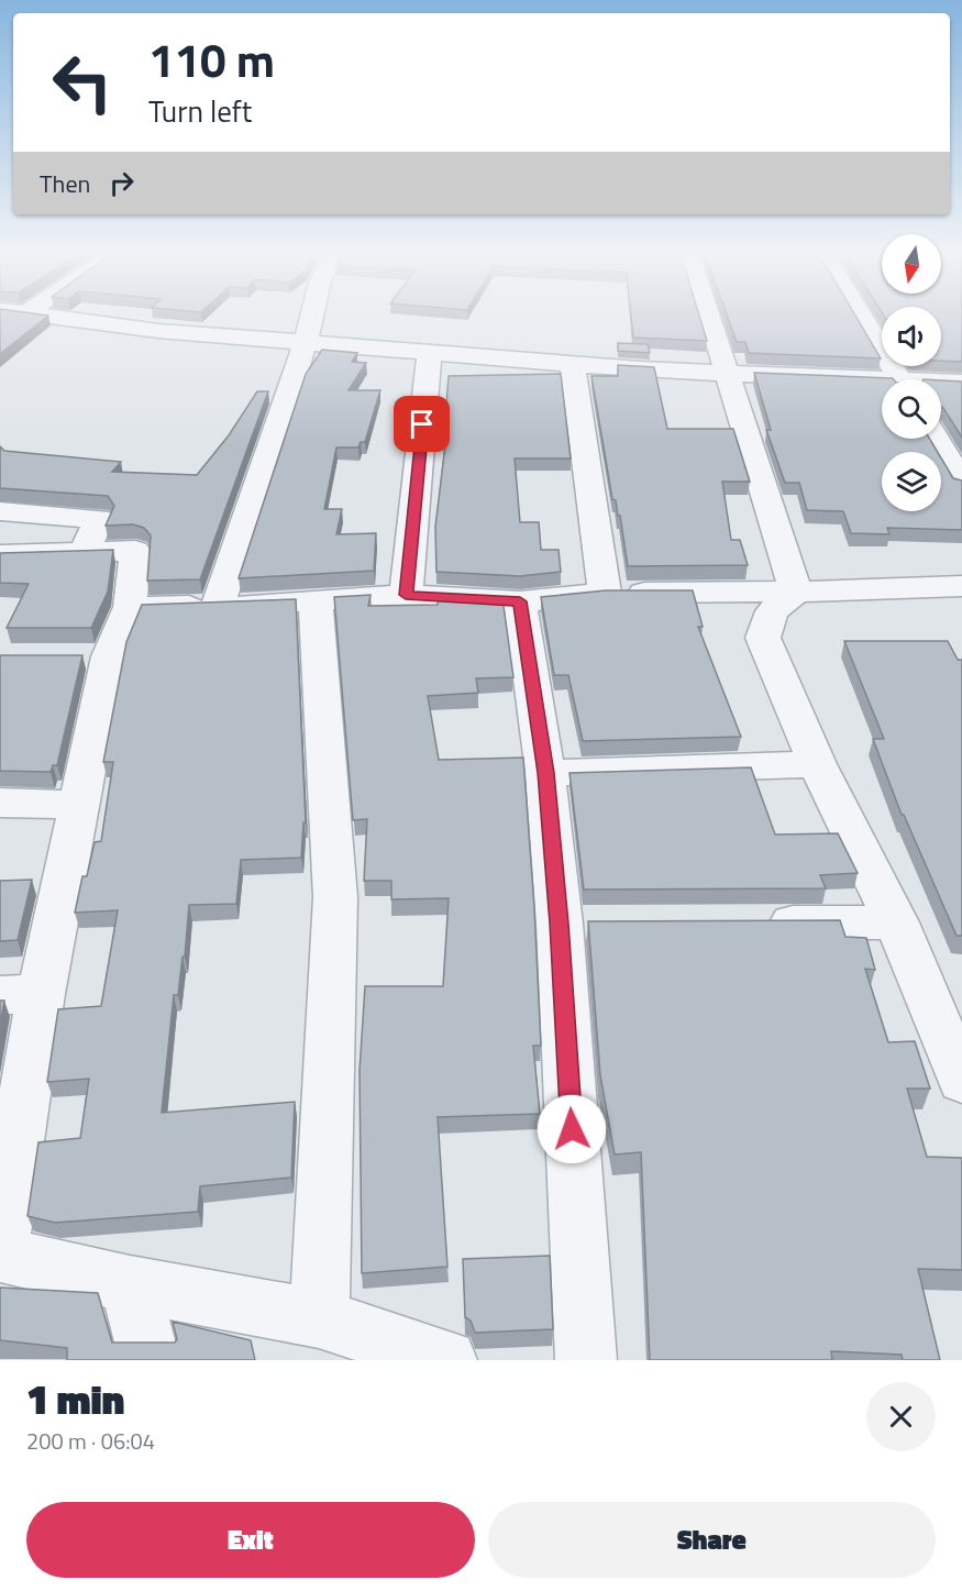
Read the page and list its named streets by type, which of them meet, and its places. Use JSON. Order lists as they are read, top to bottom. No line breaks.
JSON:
{"north":"bottom","page":{"turn":["110 m","Turn left"],"then":"Then","heading":["1 min","200 m · 06:04"],"buttons":["Exit","Share"]}}
